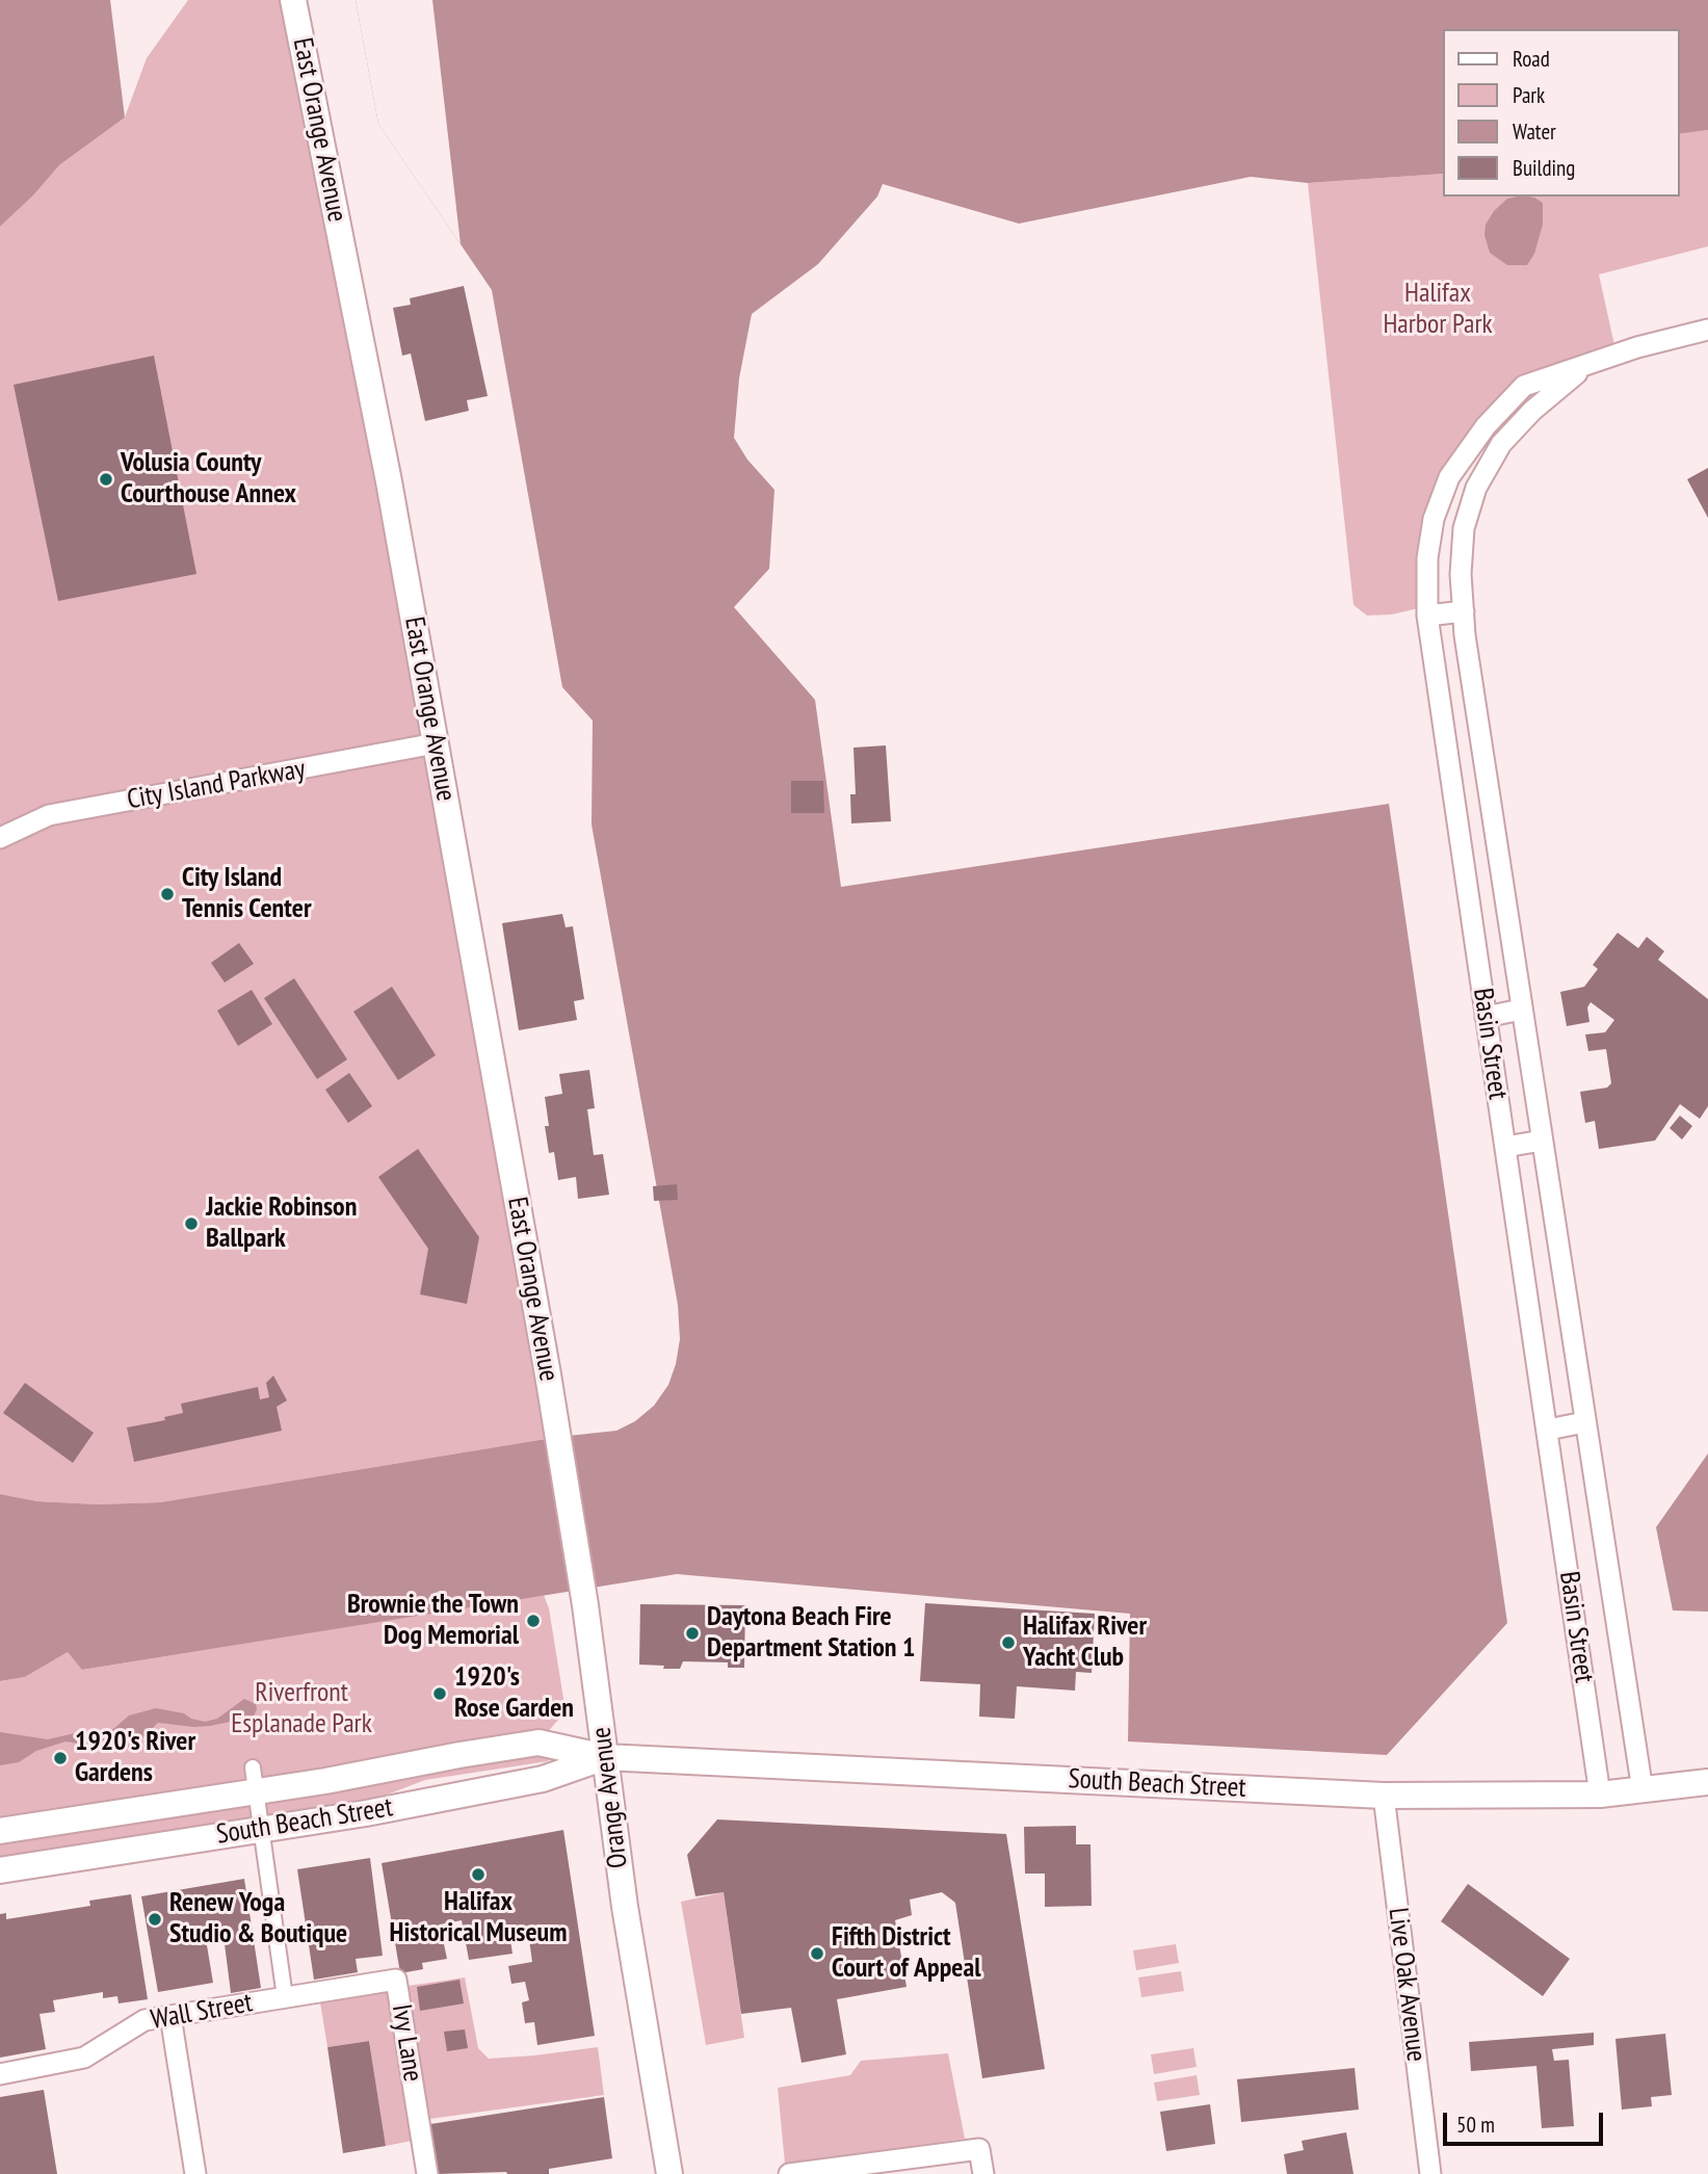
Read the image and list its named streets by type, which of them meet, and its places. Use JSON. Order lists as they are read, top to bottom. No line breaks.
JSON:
{"streets":{"street":["East Orange Avenue","City Island Parkway","Basin Street","South Beach Street","Orange Avenue","Live Oak Avenue","Wall Street","Ivy Lane"]},"crossings":[["East Orange Avenue","City Island Parkway"],["East Orange Avenue","Orange Avenue"],["Basin Street","South Beach Street"],["South Beach Street","Orange Avenue"],["South Beach Street","Live Oak Avenue"],["Wall Street","Ivy Lane"]],"parks":["Halifax Harbor Park","Riverfront Esplanade Park"],"places":["Volusia County Courthouse Annex","City Island Tennis Center","Jackie Robinson Ballpark","Brownie the Town Dog Memorial","Daytona Beach Fire Department Station 1","Halifax River Yacht Club","1920's Rose Garden","1920's River Gardens","Halifax Historical Museum","Renew Yoga Studio & Boutique","Fifth District Court of Appeal"],"legend":["Road","Park","Water","Building"],"scale_bar":"50 m"}
